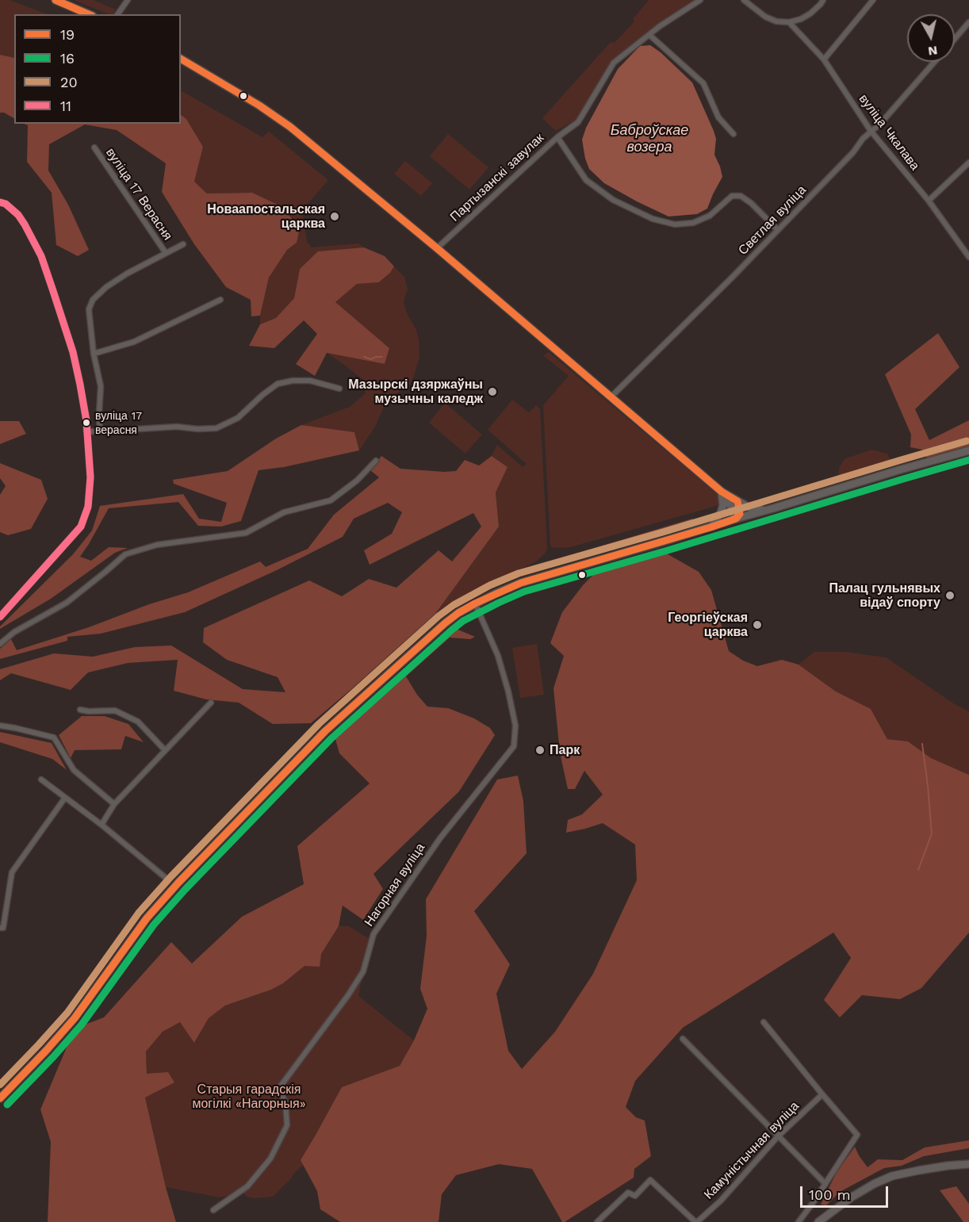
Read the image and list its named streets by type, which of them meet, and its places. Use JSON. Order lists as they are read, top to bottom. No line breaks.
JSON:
{"streets":{"street":["вуліца Чкалава","Партызанскі завулак","вуліца 17 Верасня","Светлая вуліца","Нагорная вуліца","Камуністычная вуліца"]},"crossings":[["вуліца Чкалава","Светлая вуліца"],["Партызанскі завулак","Светлая вуліца"]],"water":["Баброўскае возера"],"parks":["Старыя гарадскія могілкі «Нагорныя»"],"places":["Новаапостальская царква","Мазырскі дзяржаўны музычны каледж","вуліца 17 верасня","Палац гульнявых відаў спорту","Георгіеўская царква","Парк"],"lines":["transit line 19","transit line 11","transit line 20","transit line 16"],"legend":["19","16","20","11"],"scale_bar":"100 m","north":"bottom"}
